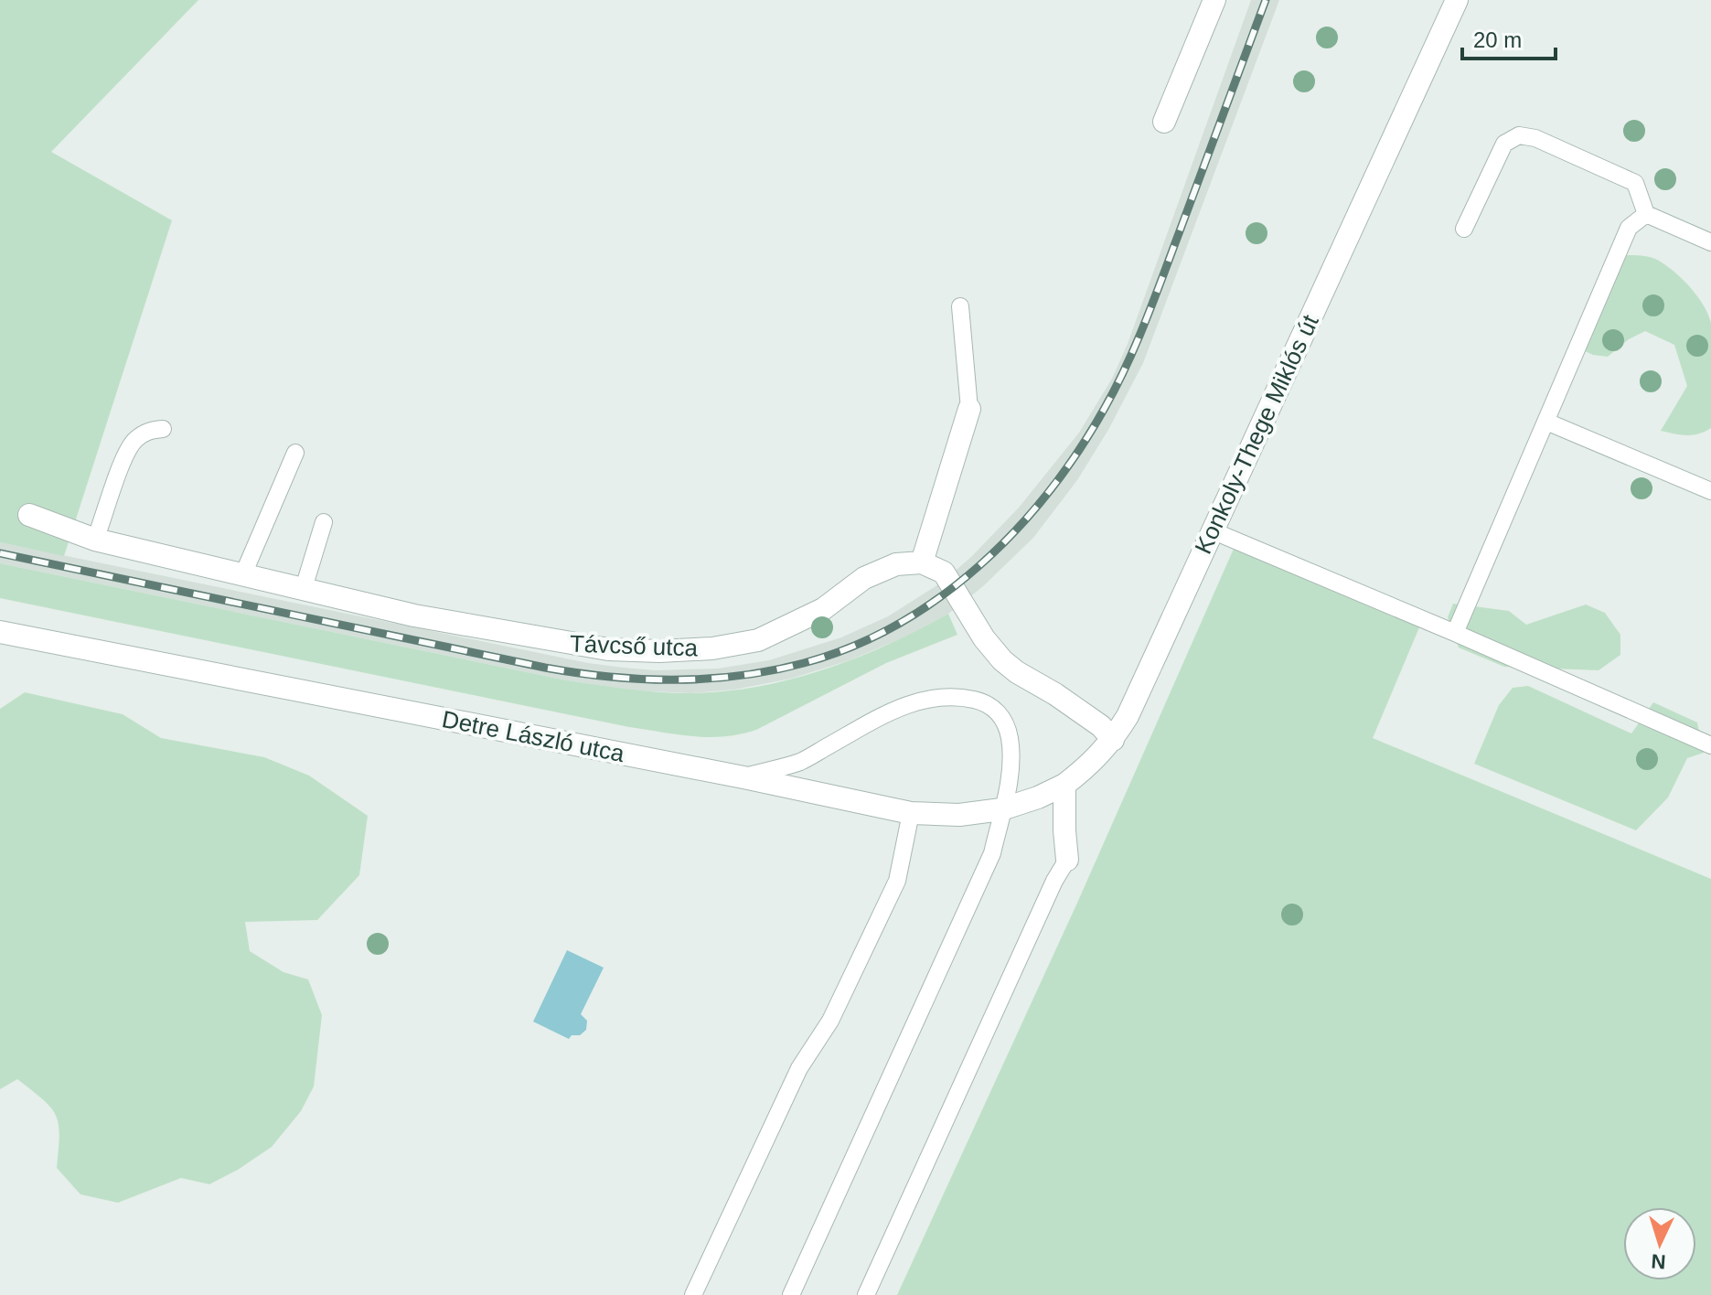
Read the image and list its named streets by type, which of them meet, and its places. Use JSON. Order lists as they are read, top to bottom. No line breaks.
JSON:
{"streets":{"street":["Konkoly-Thege Miklós út","Távcső utca","Detre László utca"]},"crossings":[["Konkoly-Thege Miklós út","Detre László utca"]],"scale_bar":"20 m","north":"bottom"}
